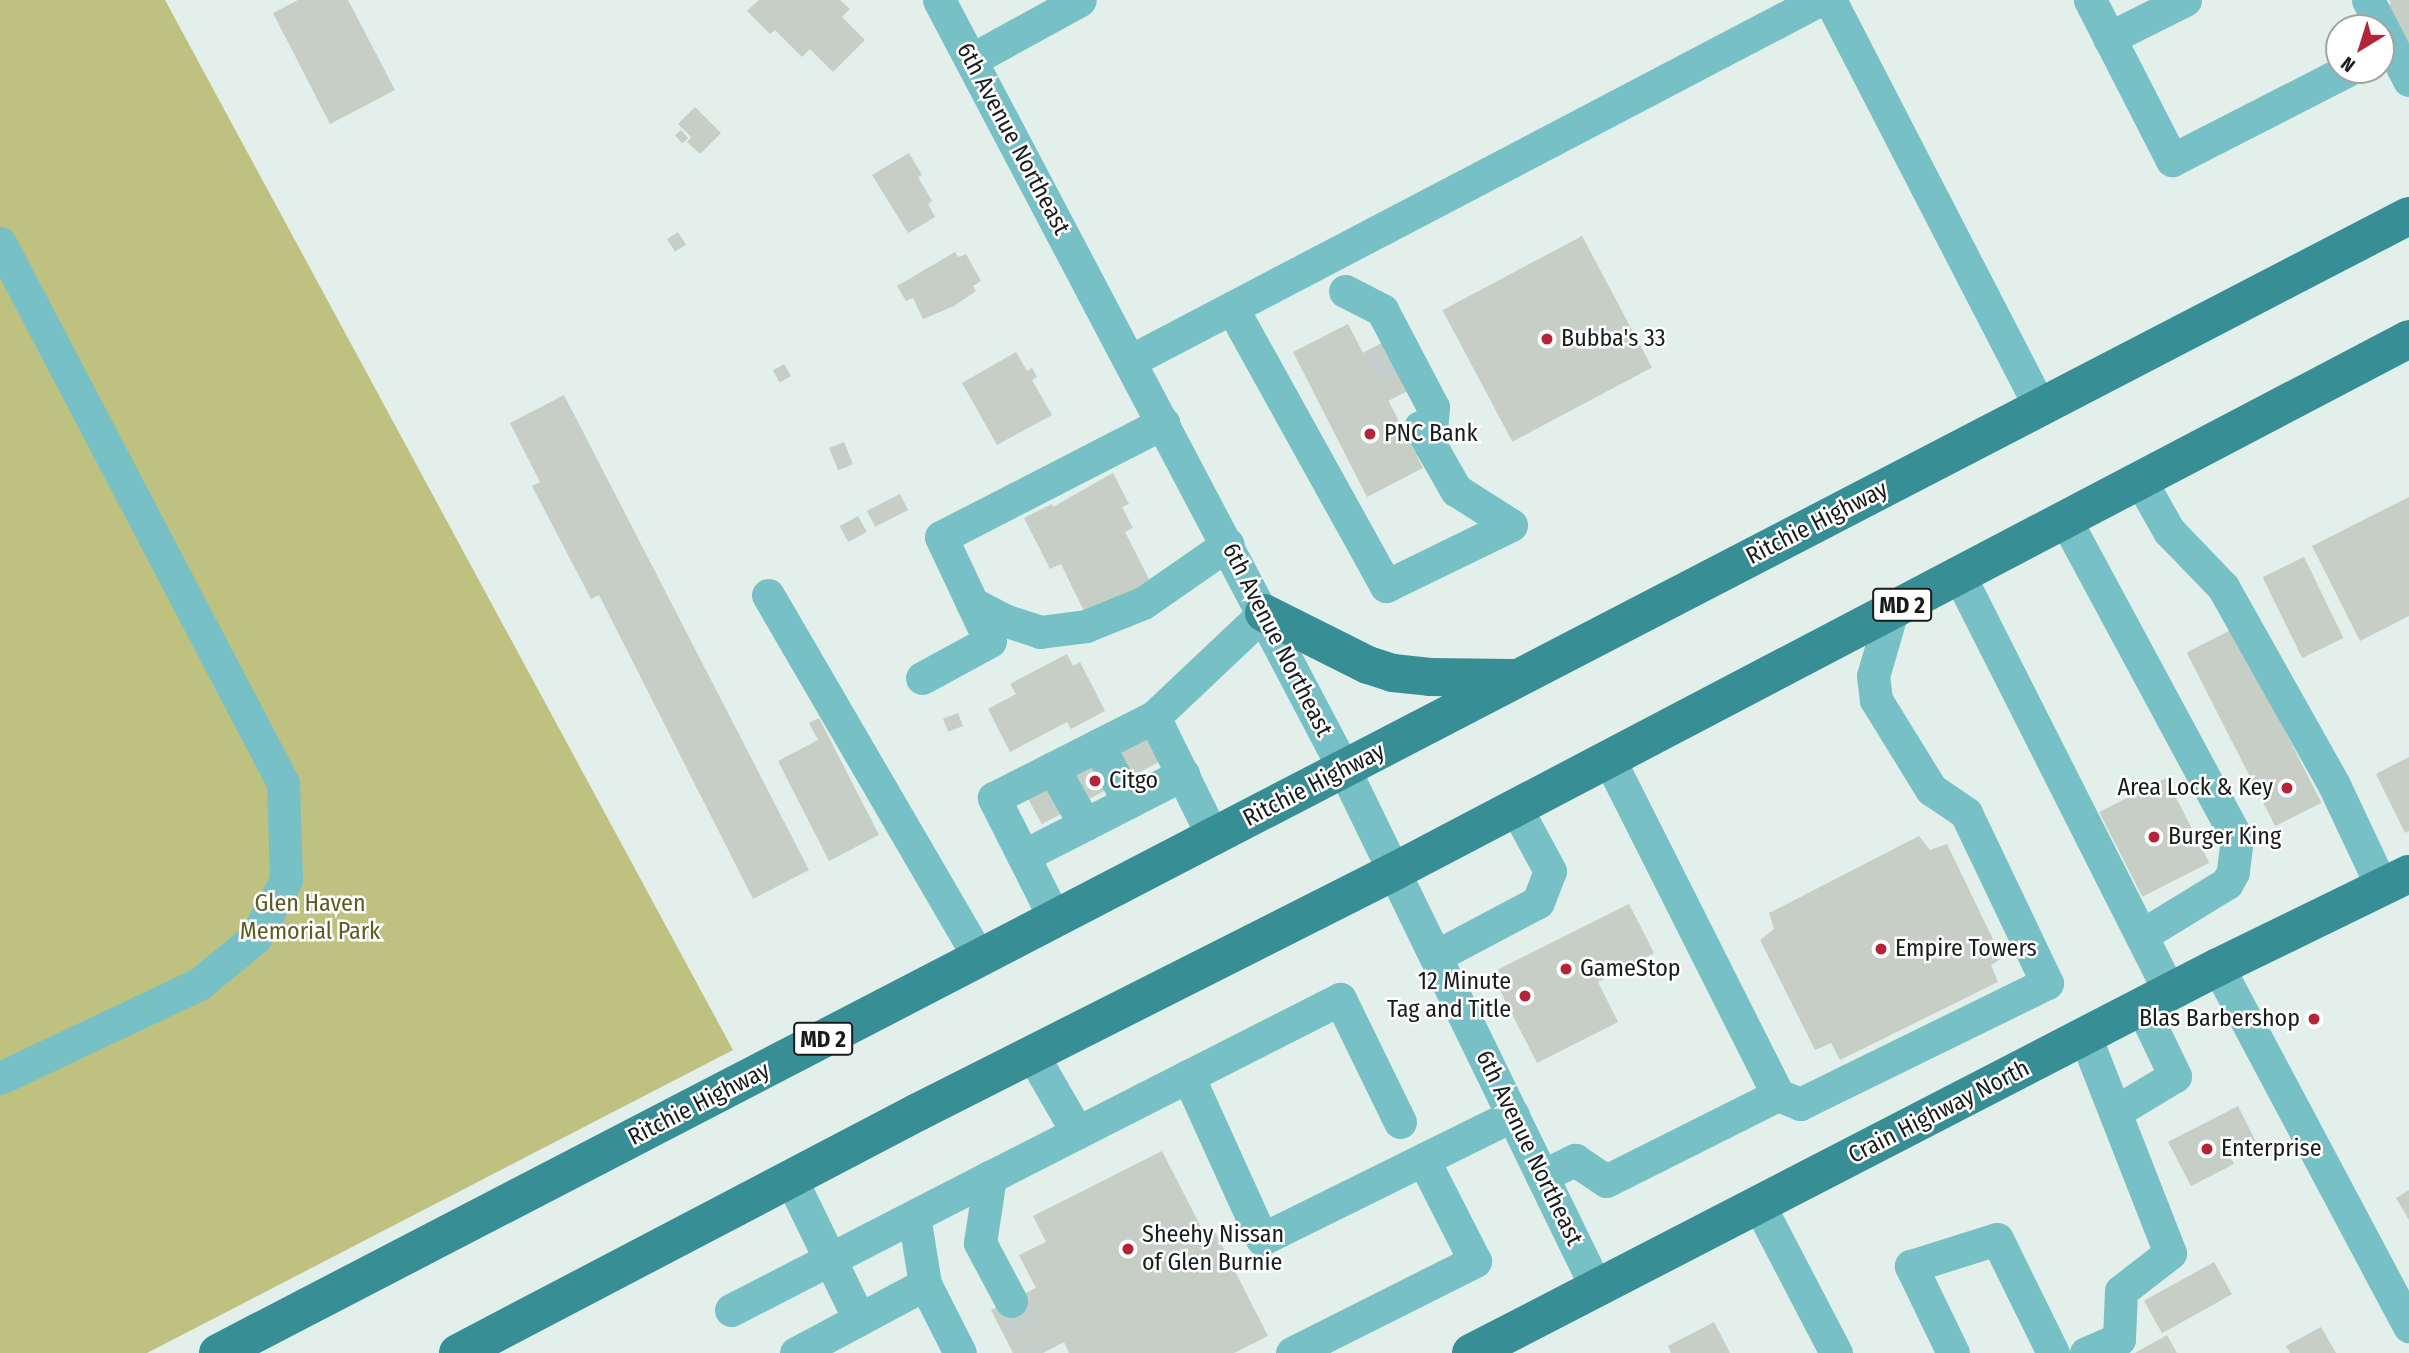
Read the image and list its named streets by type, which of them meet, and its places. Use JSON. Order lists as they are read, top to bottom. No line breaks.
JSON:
{"streets":{"main road":["Ritchie Highway","MD 2","Crain Highway North"],"street":["6th Avenue Northeast"]},"crossings":[["6th Avenue Northeast","Ritchie Highway"],["6th Avenue Northeast","MD 2"],["6th Avenue Northeast","Crain Highway North"]],"parks":["Glen Haven Memorial Park"],"places":["Bubba's 33","PNC Bank","Citgo","Area Lock & Key","Burger King","Empire Towers","GameStop","12 Minute Tag and Title","Blas Barbershop","Enterprise","Sheehy Nissan of Glen Burnie"],"north":"bottom left"}
